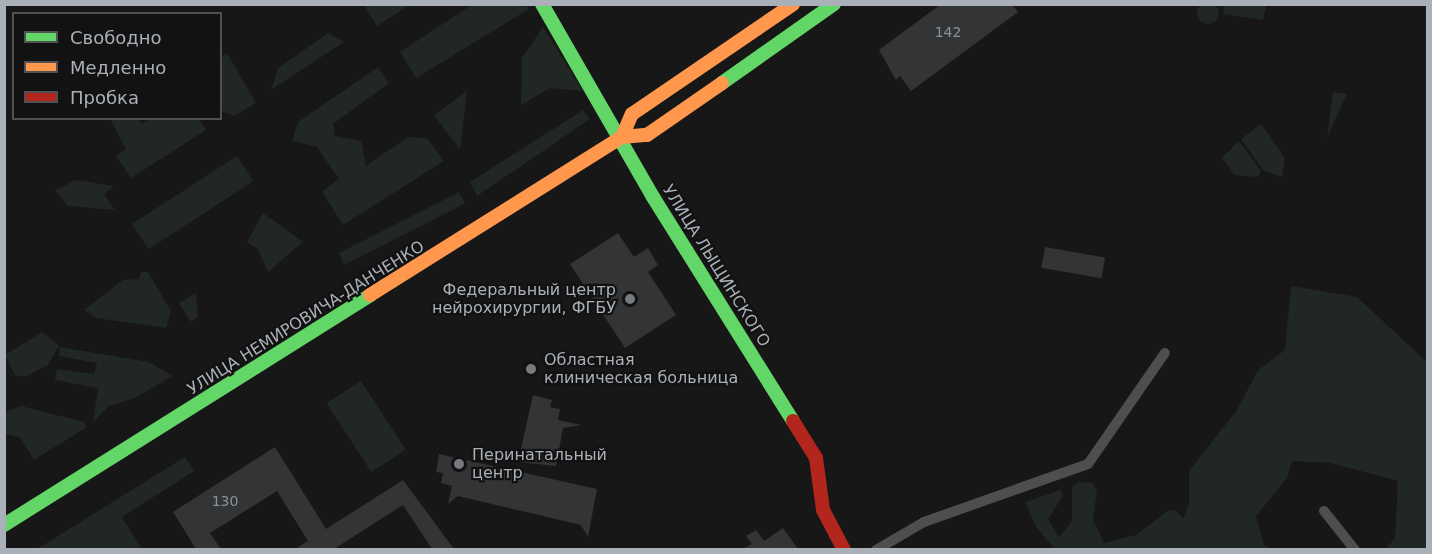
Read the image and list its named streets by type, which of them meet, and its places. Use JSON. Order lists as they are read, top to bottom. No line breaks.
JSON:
{"streets":{"main road":["УЛИЦА ЛЫЩИНСКОГО","УЛИЦА НЕМИРОВИЧА-ДАНЧЕНКО"]},"crossings":[["УЛИЦА ЛЫЩИНСКОГО","УЛИЦА НЕМИРОВИЧА-ДАНЧЕНКО"]],"places":["Федеральный центр нейрохирургии, ФГБУ","Областная клиническая больница","Перинатальный центр"],"house_numbers":["142","130"],"legend":["Свободно","Медленно","Пробка"]}
